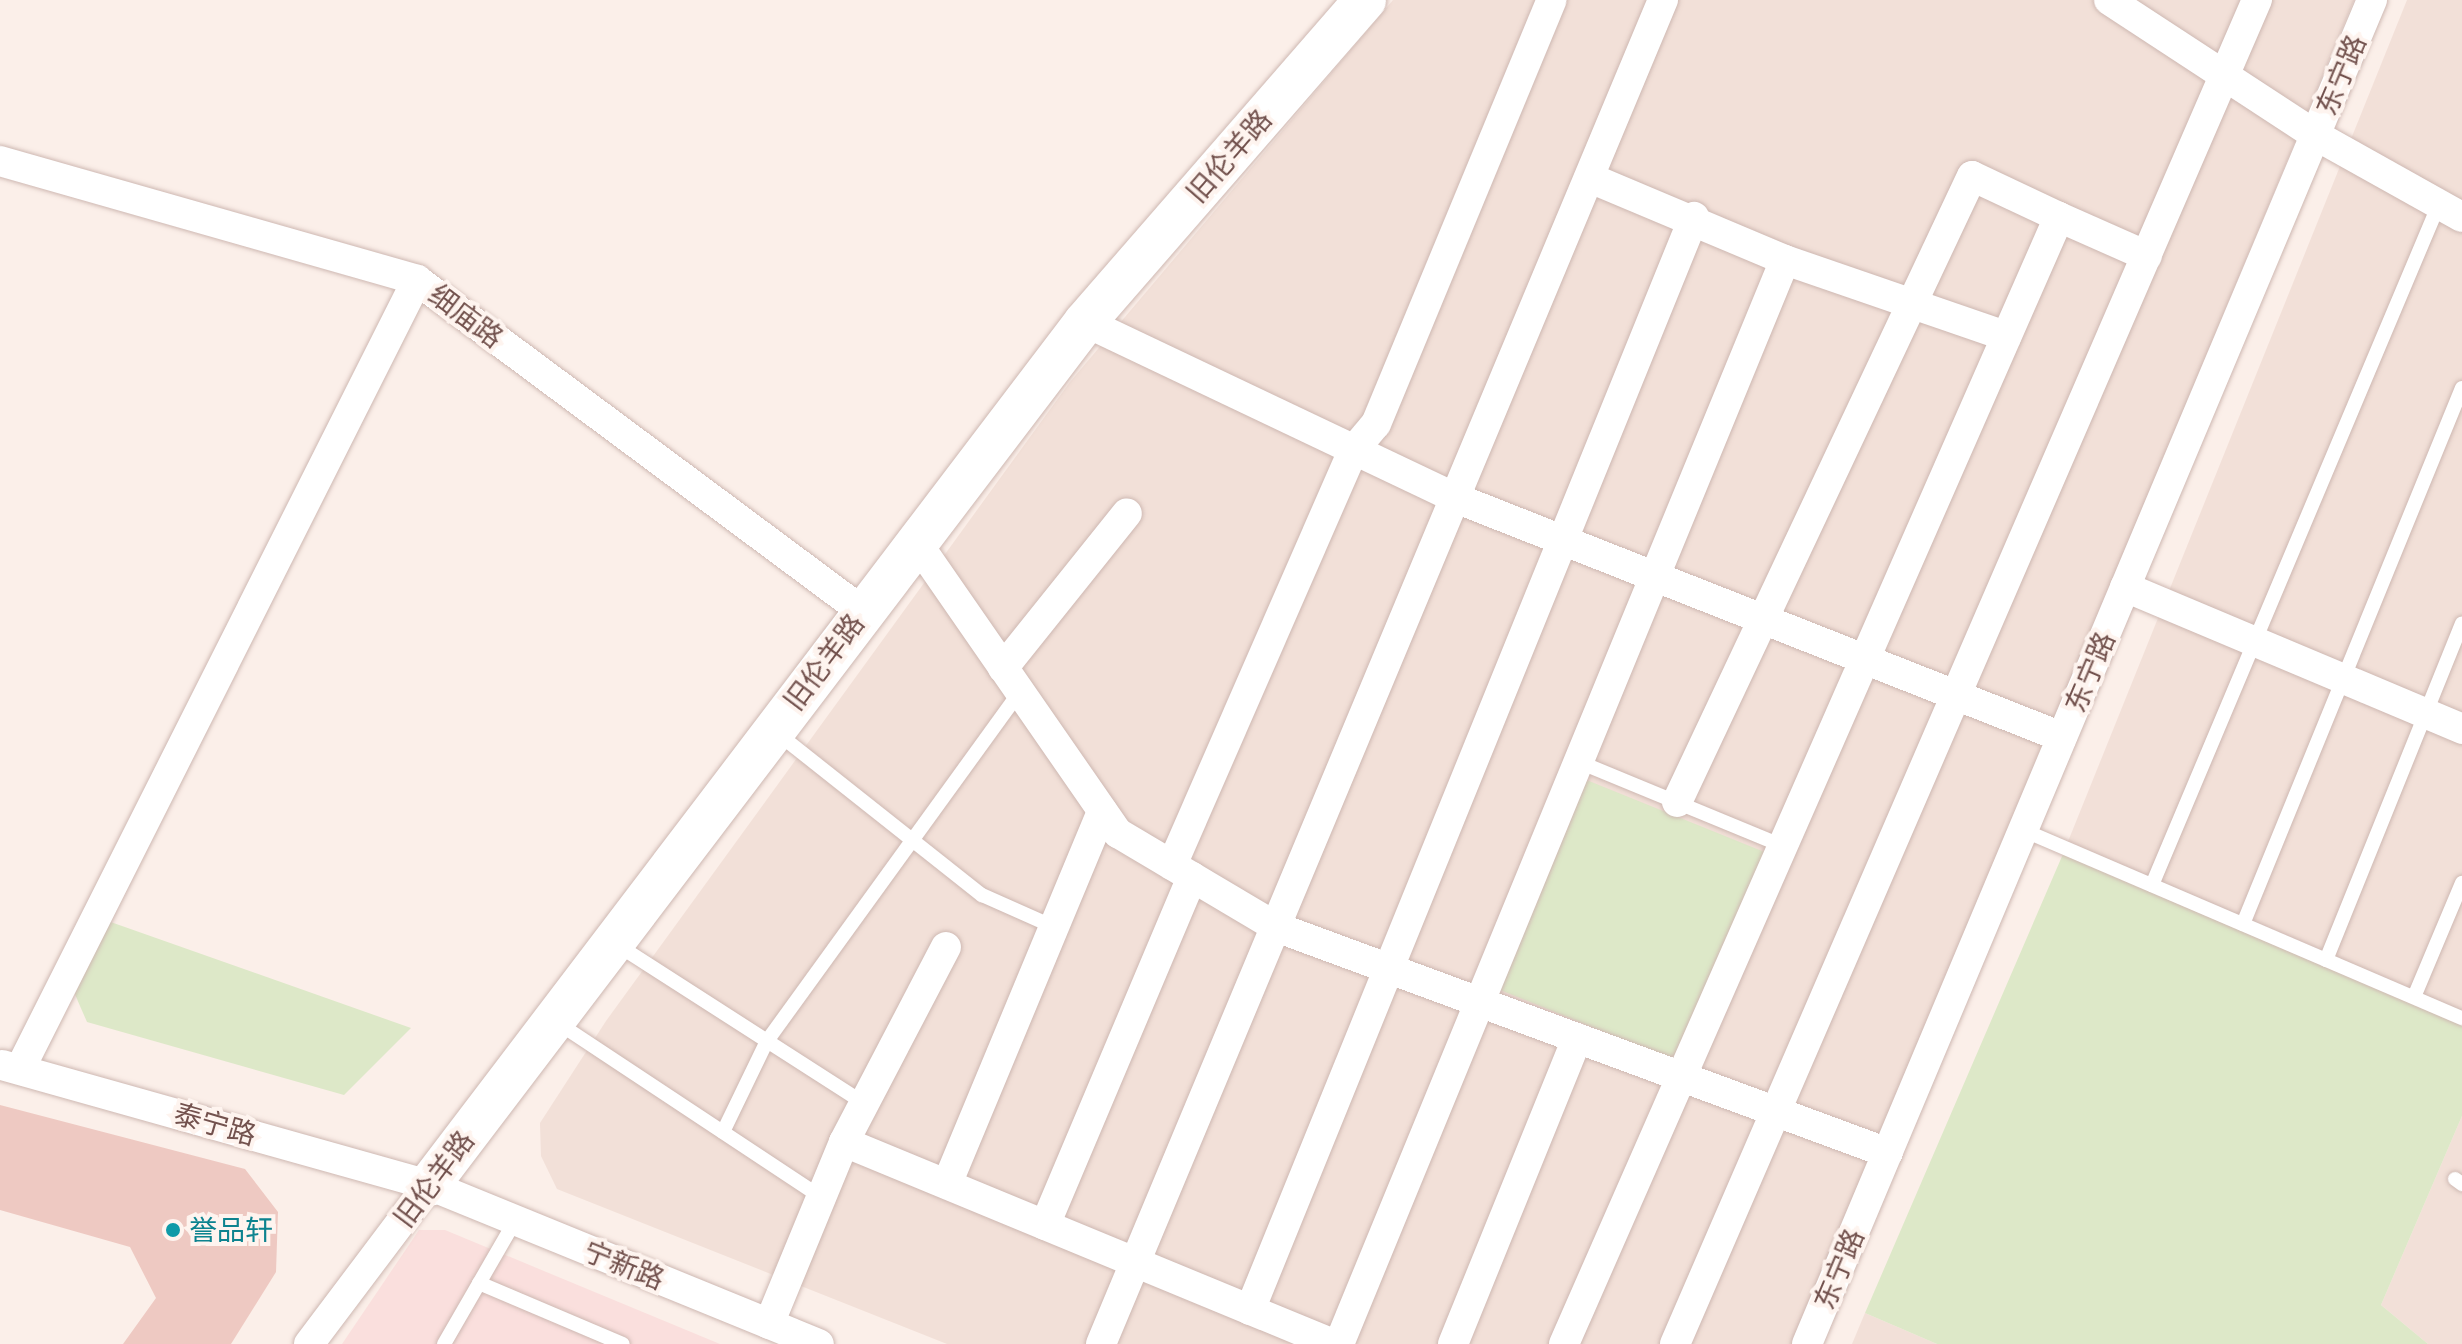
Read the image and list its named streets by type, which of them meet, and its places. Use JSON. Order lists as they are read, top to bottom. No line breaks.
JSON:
{"streets":{"street":["东宁路","旧伦羊路","细庙路","泰宁路","宁新路"]},"crossings":[["旧伦羊路","细庙路"],["旧伦羊路","泰宁路"],["旧伦羊路","宁新路"],["泰宁路","宁新路"]],"places":["誉品轩"]}
